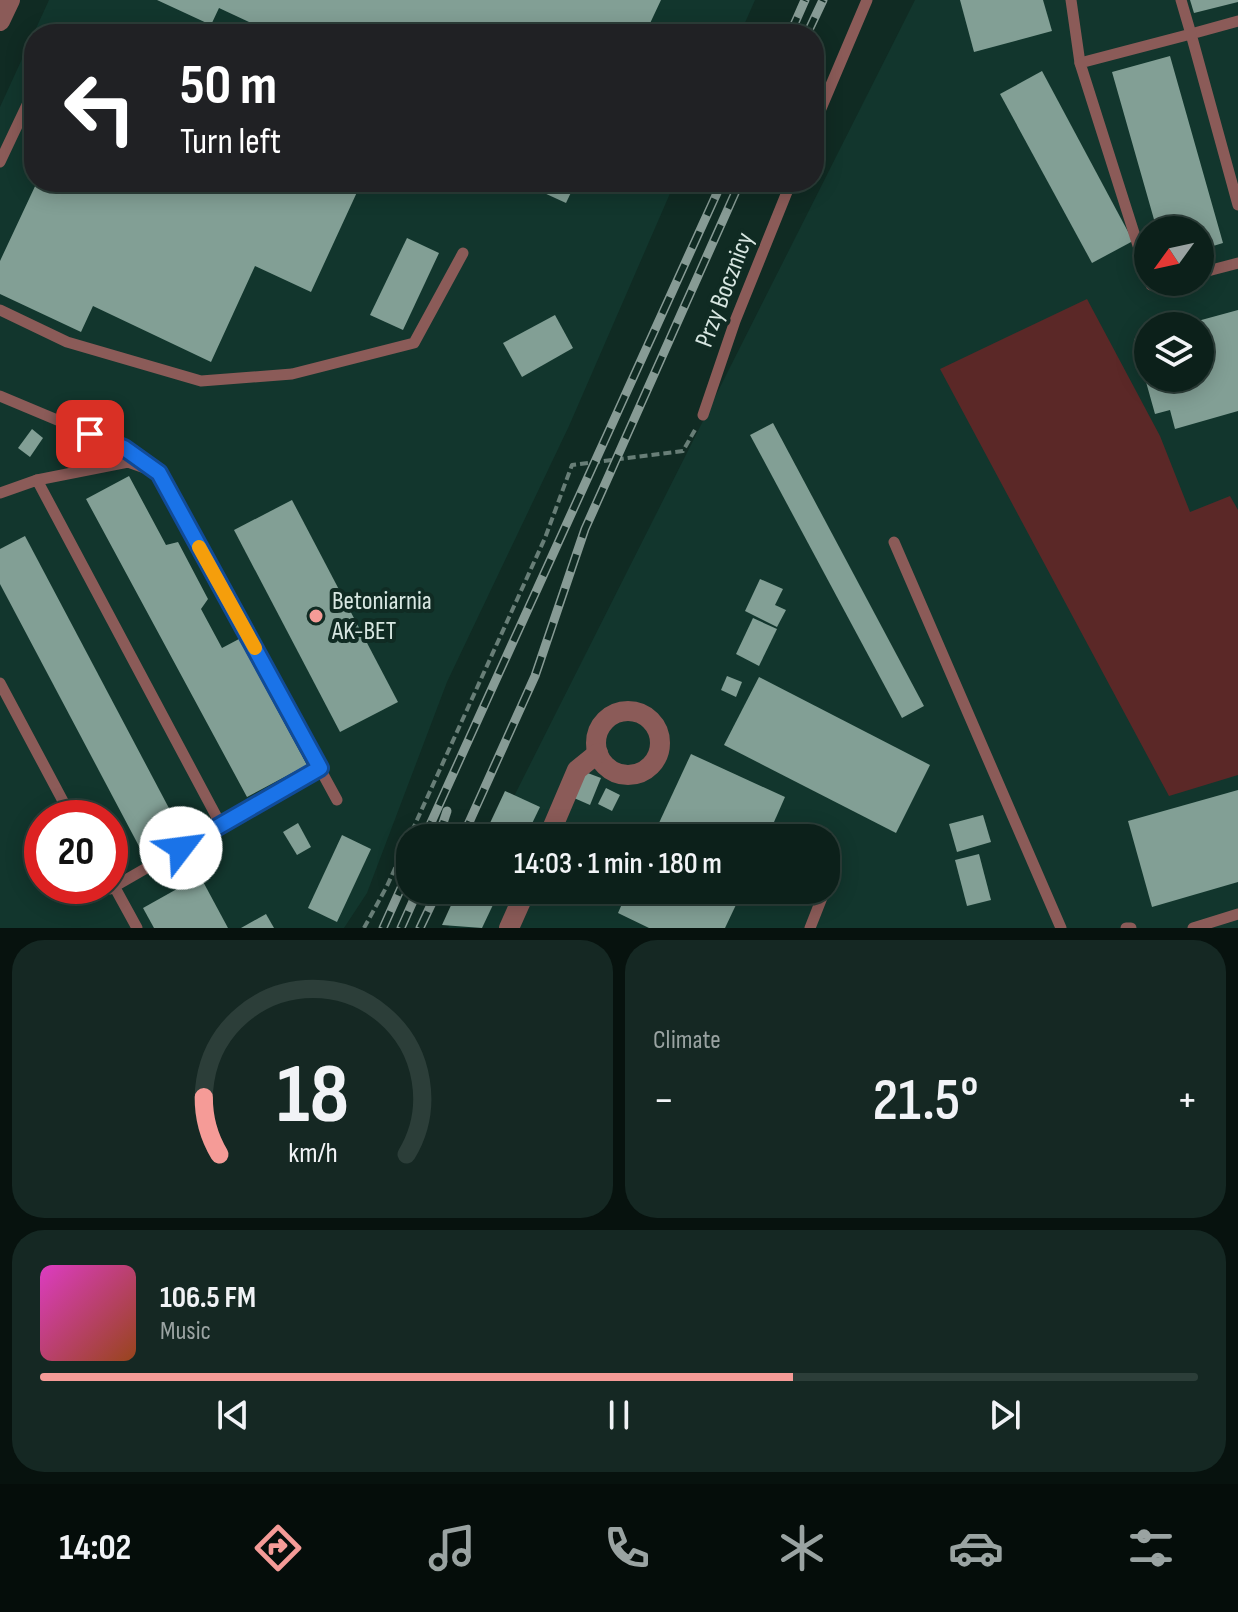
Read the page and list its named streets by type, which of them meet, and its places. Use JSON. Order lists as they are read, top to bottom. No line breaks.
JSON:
{"streets":{"lane":["Przy Bocznicy"]},"places":["Betoniarnia AK-BET"],"north":"bottom left","page":{"turn":["50 m","Turn left"],"limit":"20","trip":"14:03 · 1 min · 180 m","tile":"Climate","heat":["−","21.5°","+"],"song":["106.5 FM","Music"],"tabs":"14:02","gauge":["18","km/h"]}}
